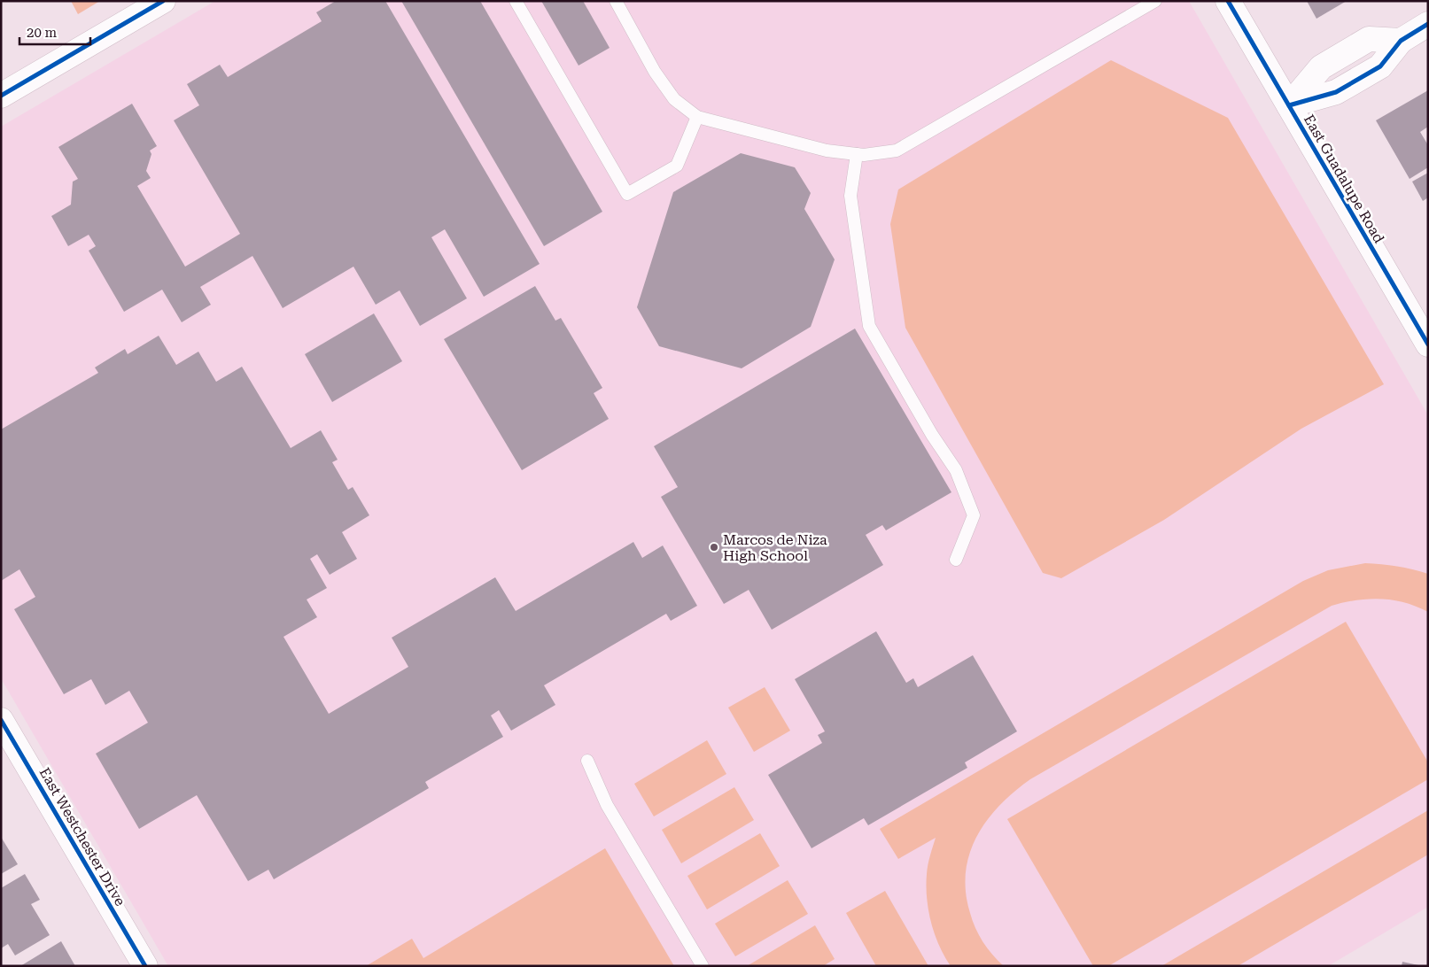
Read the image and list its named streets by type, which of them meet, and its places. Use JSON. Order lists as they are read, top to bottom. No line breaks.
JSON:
{"streets":{"street":["East Guadalupe Road","East Westchester Drive"]},"places":["Marcos de Niza High School"],"scale_bar":"20 m"}
